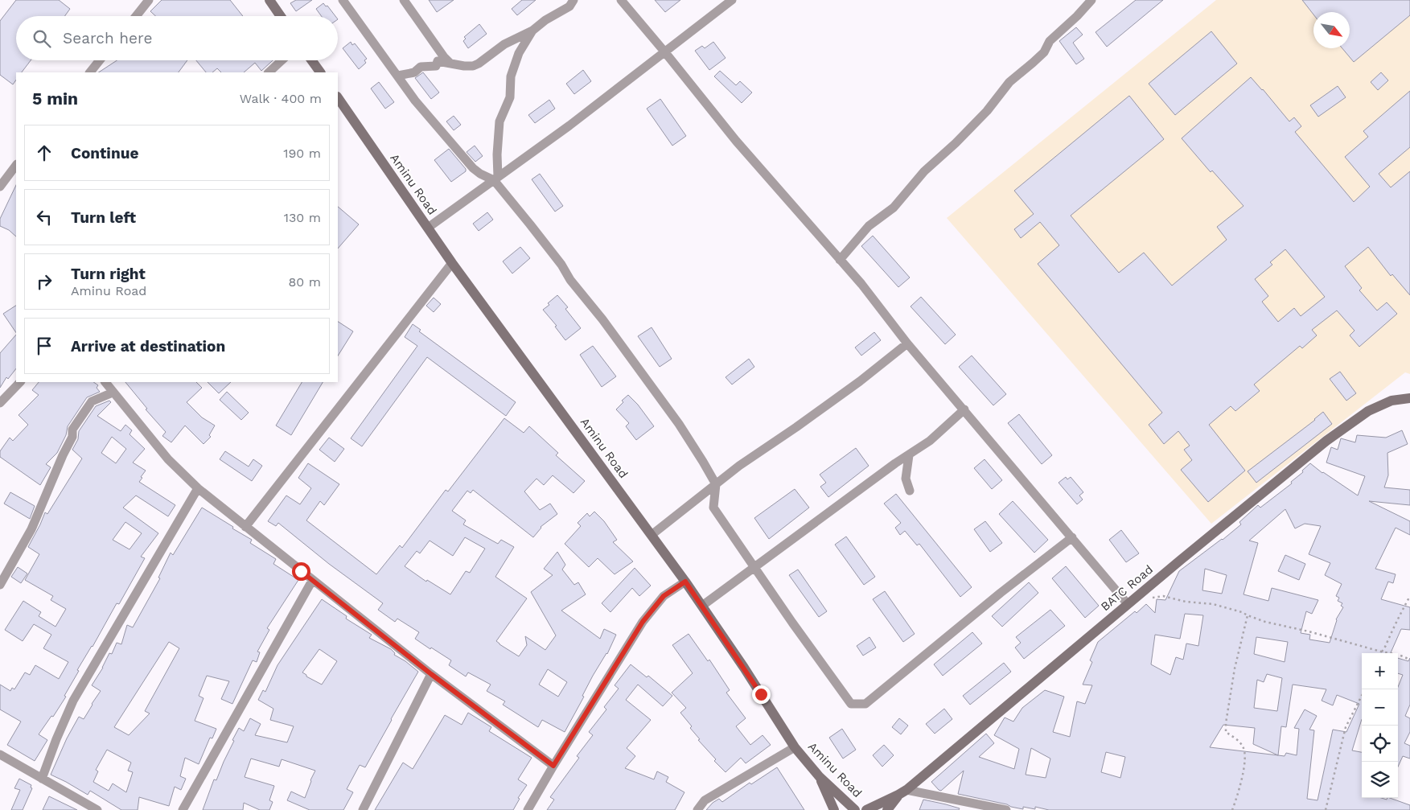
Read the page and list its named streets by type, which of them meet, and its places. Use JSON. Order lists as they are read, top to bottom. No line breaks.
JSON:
{"streets":{"street":["Aminu Road","BATC Road"]},"north":"bottom right","page":{"search":"Search here","heading":["5 min","Walk · 400 m"],"list":[["Continue","190 m"],["Turn left","130 m"],["Turn right","Aminu Road","80 m"],"Arrive at destination"],"map_buttons":["+","−"]}}
